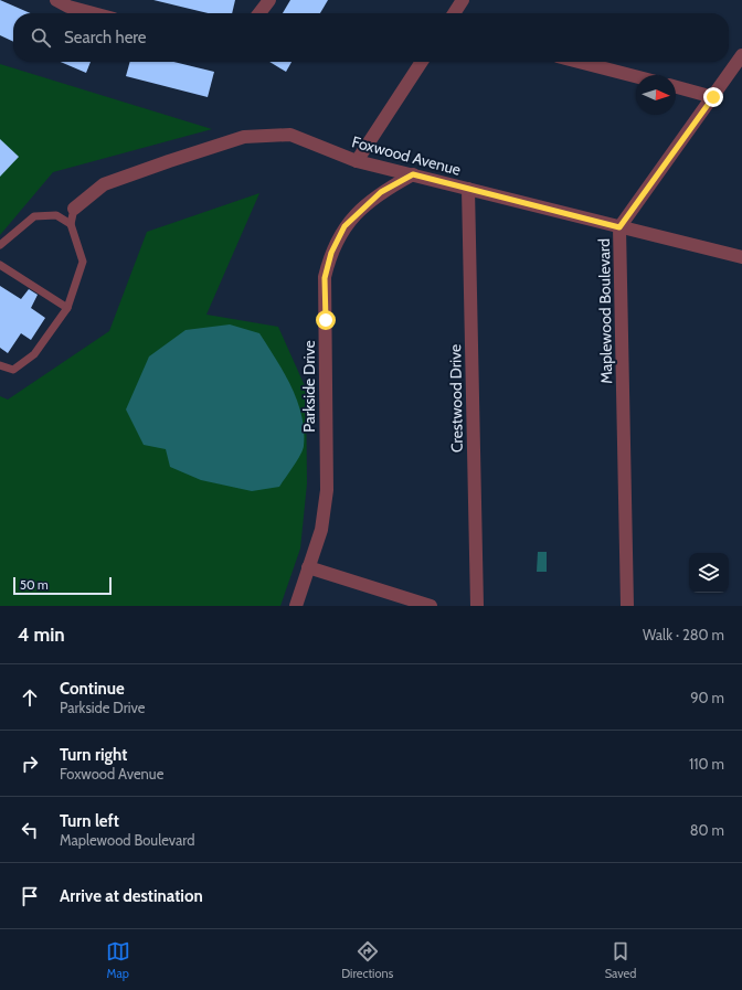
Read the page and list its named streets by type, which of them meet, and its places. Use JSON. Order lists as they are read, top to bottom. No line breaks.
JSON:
{"streets":{"street":["Foxwood Avenue","Maplewood Boulevard","Parkside Drive","Crestwood Drive"]},"crossings":[["Foxwood Avenue","Maplewood Boulevard"],["Foxwood Avenue","Parkside Drive"],["Foxwood Avenue","Crestwood Drive"]],"scale_bar":"50 m","north":"right","page":{"search":"Search here","scale":"50 m","heading":["4 min","Walk · 280 m"],"list":[["Continue","Parkside Drive","90 m"],["Turn right","Foxwood Avenue","110 m"],["Turn left","Maplewood Boulevard","80 m"],"Arrive at destination"],"nav":["Map","Directions","Saved"]}}
